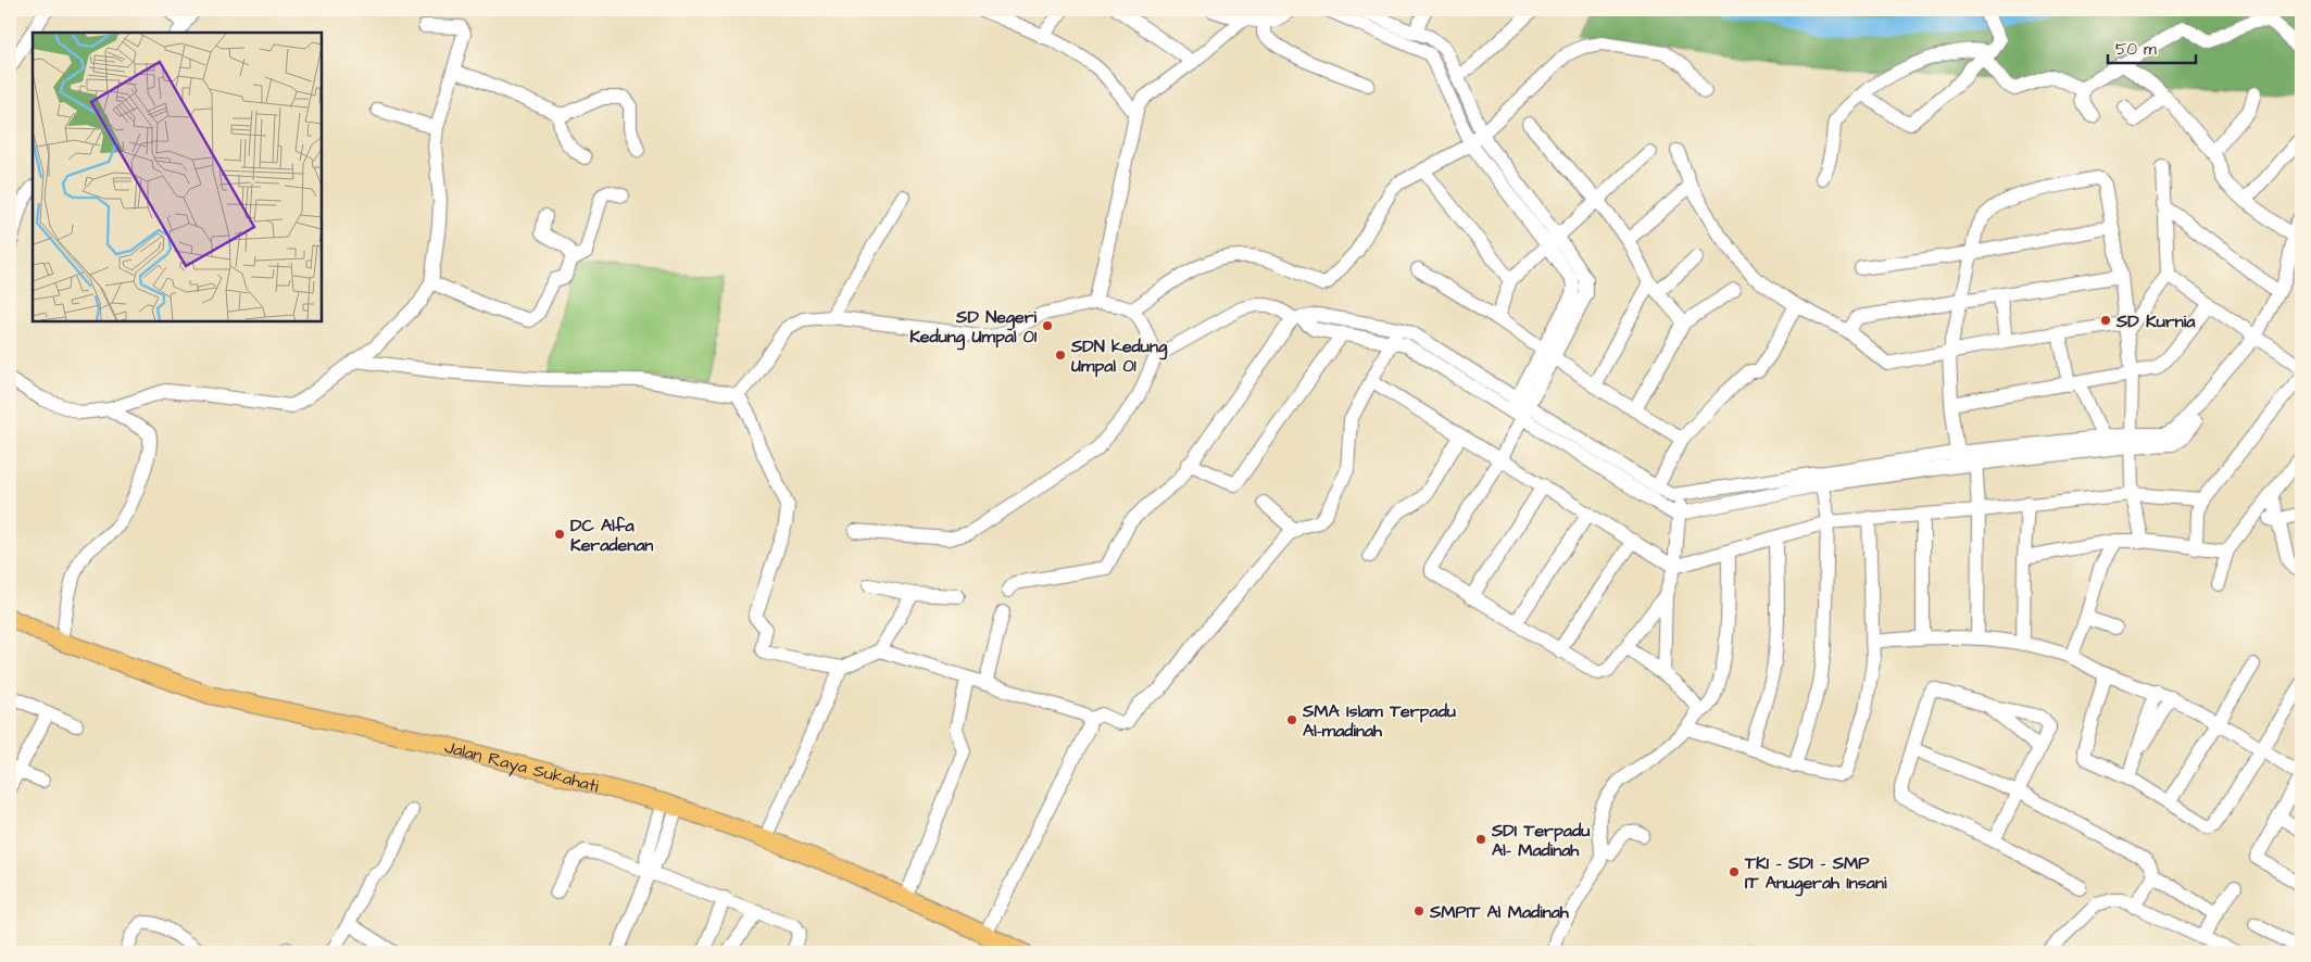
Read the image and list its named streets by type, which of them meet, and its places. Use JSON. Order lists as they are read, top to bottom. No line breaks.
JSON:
{"streets":{"main road":["Jalan Raya Sukahati"]},"places":["SD Kurnia","SD Negeri Kedung Umpal 01","SDN kedung Umpal 01","DC Alfa Keradenan","SMA Islam Terpadu Al-madinah","SDI Terpadu Al- Madinah","TKI - SDI - SMP IT Anugerah Insani","SMPIT Al Madinah"],"scale_bar":"50 m"}
